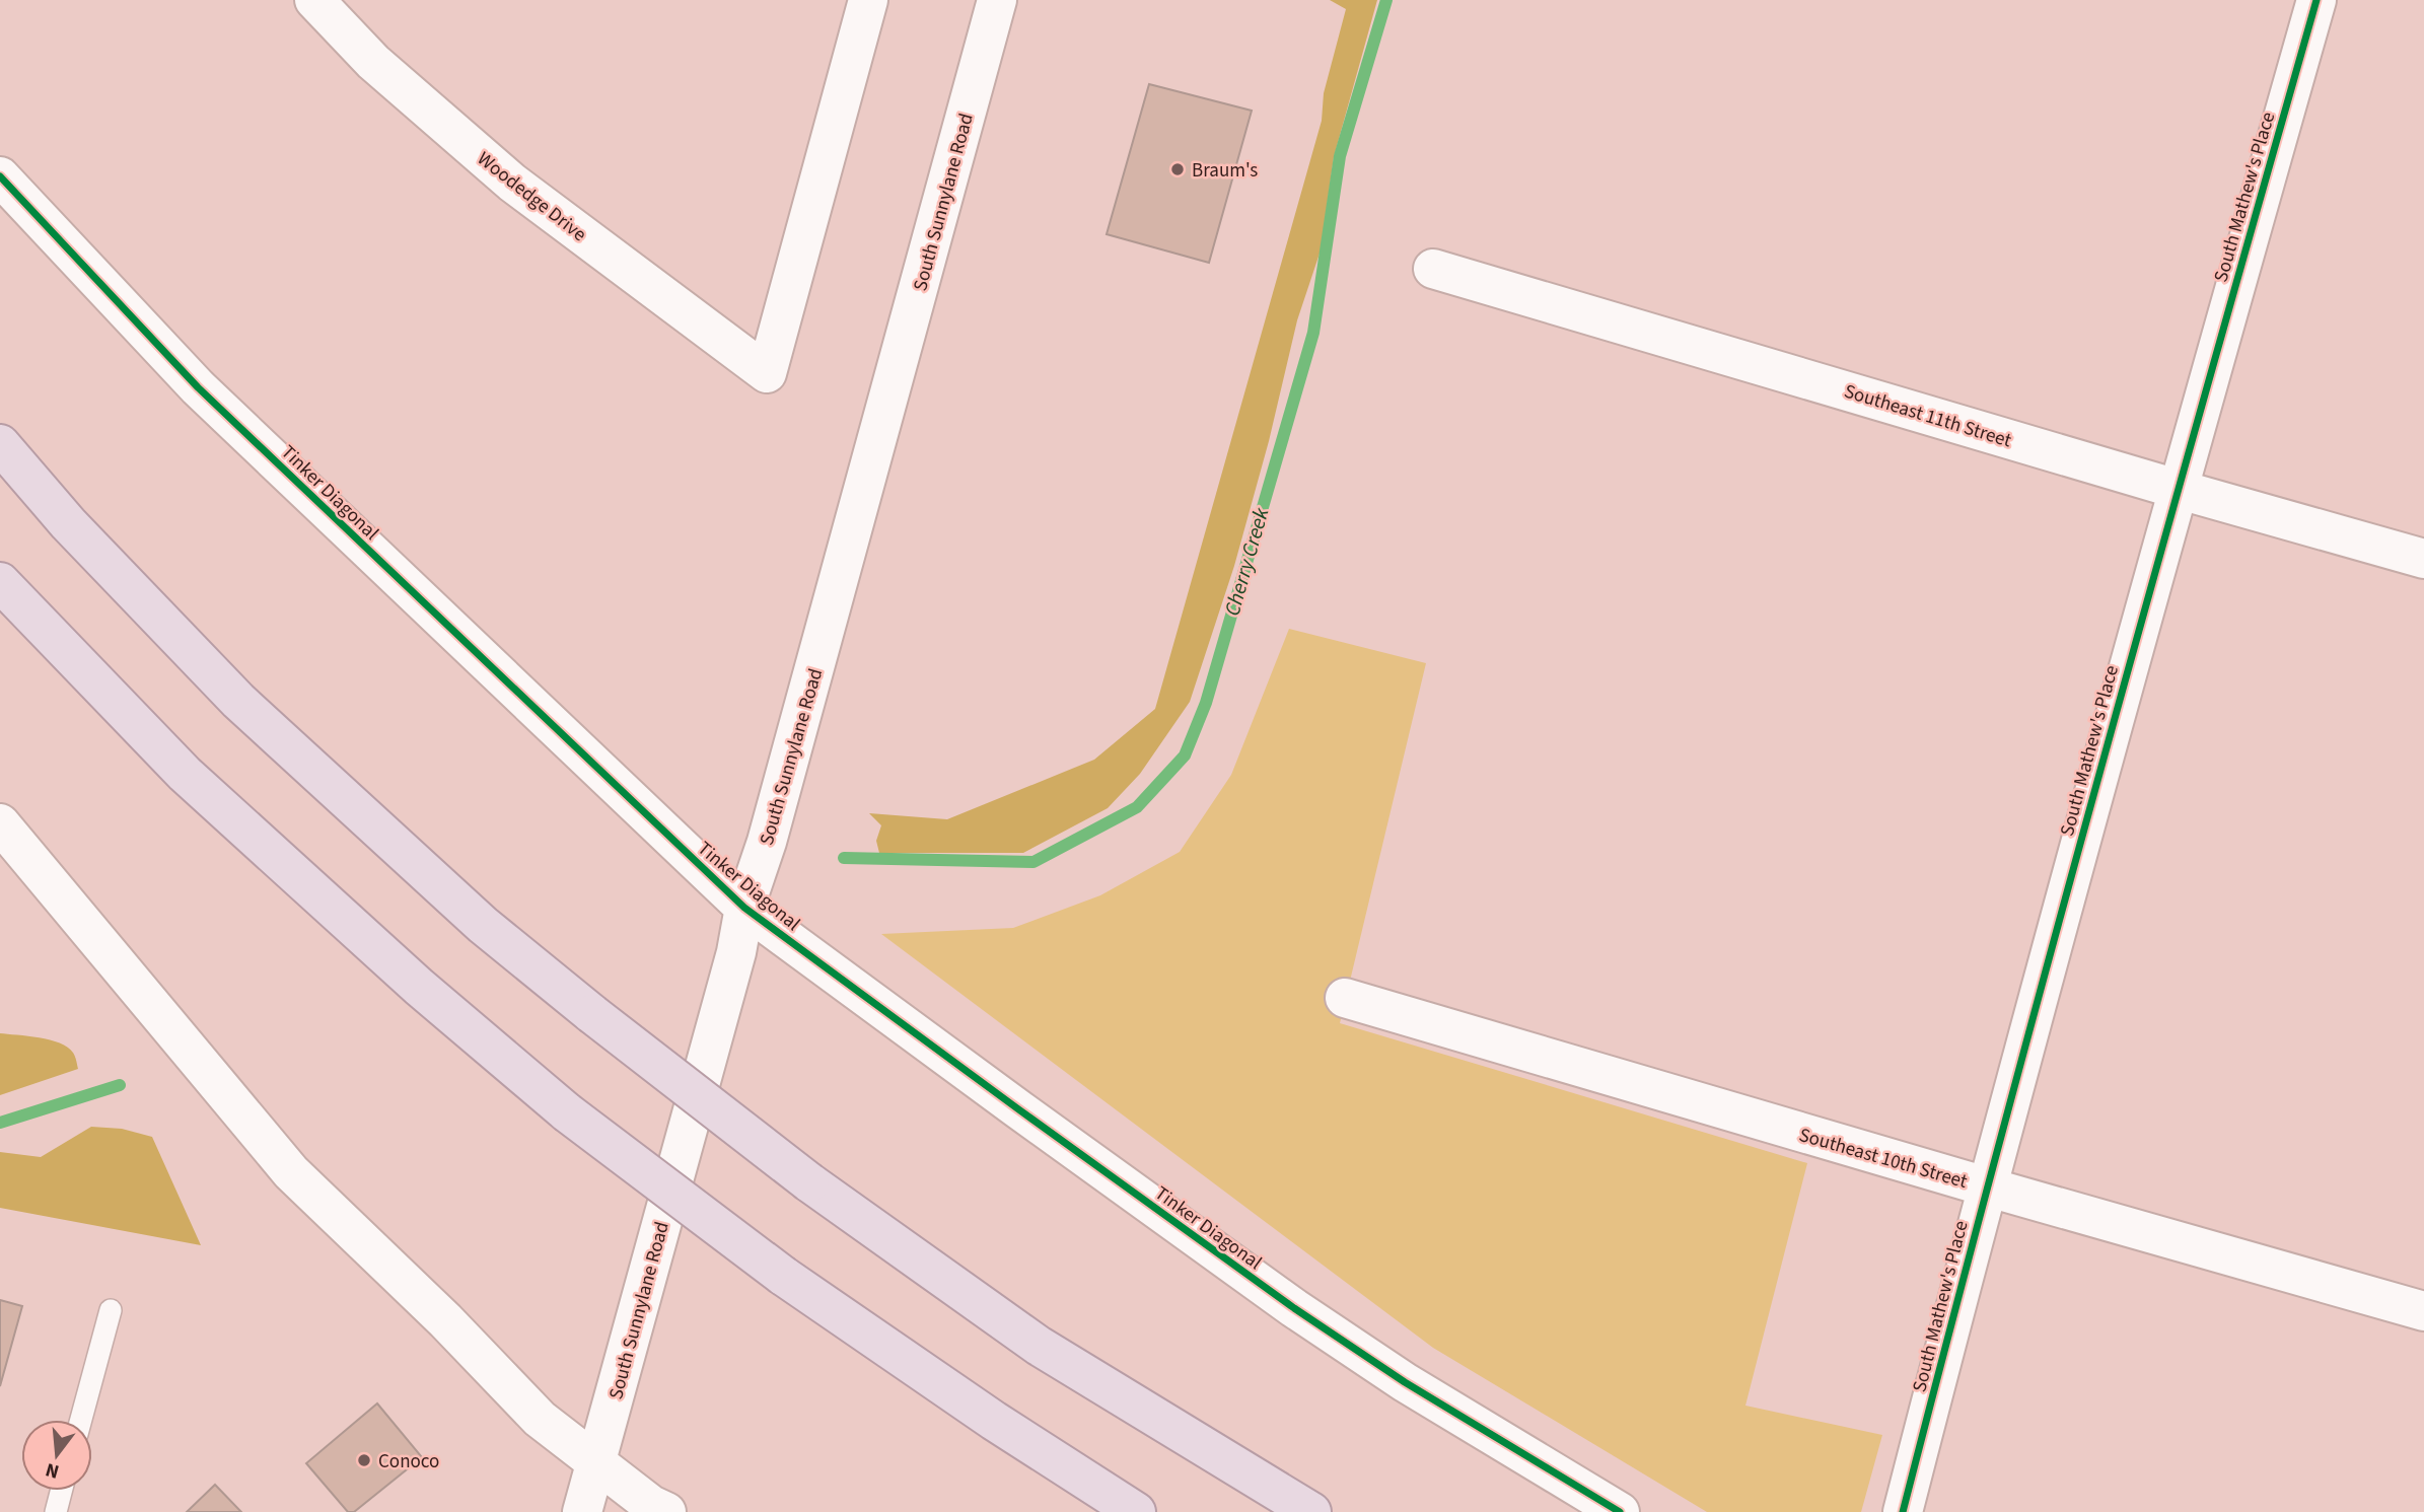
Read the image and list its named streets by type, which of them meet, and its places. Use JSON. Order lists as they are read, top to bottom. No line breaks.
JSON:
{"streets":{"street":["Woodedge Drive","South Mathew's Place","South Sunnylane Road","Southeast 11th Street","Tinker Diagonal","Southeast 10th Street"]},"crossings":[["South Mathew's Place","Southeast 11th Street"],["South Mathew's Place","Southeast 10th Street"],["South Sunnylane Road","Tinker Diagonal"]],"water":["Cherry Creek"],"places":["Braum's","Conoco"],"north":"bottom"}
